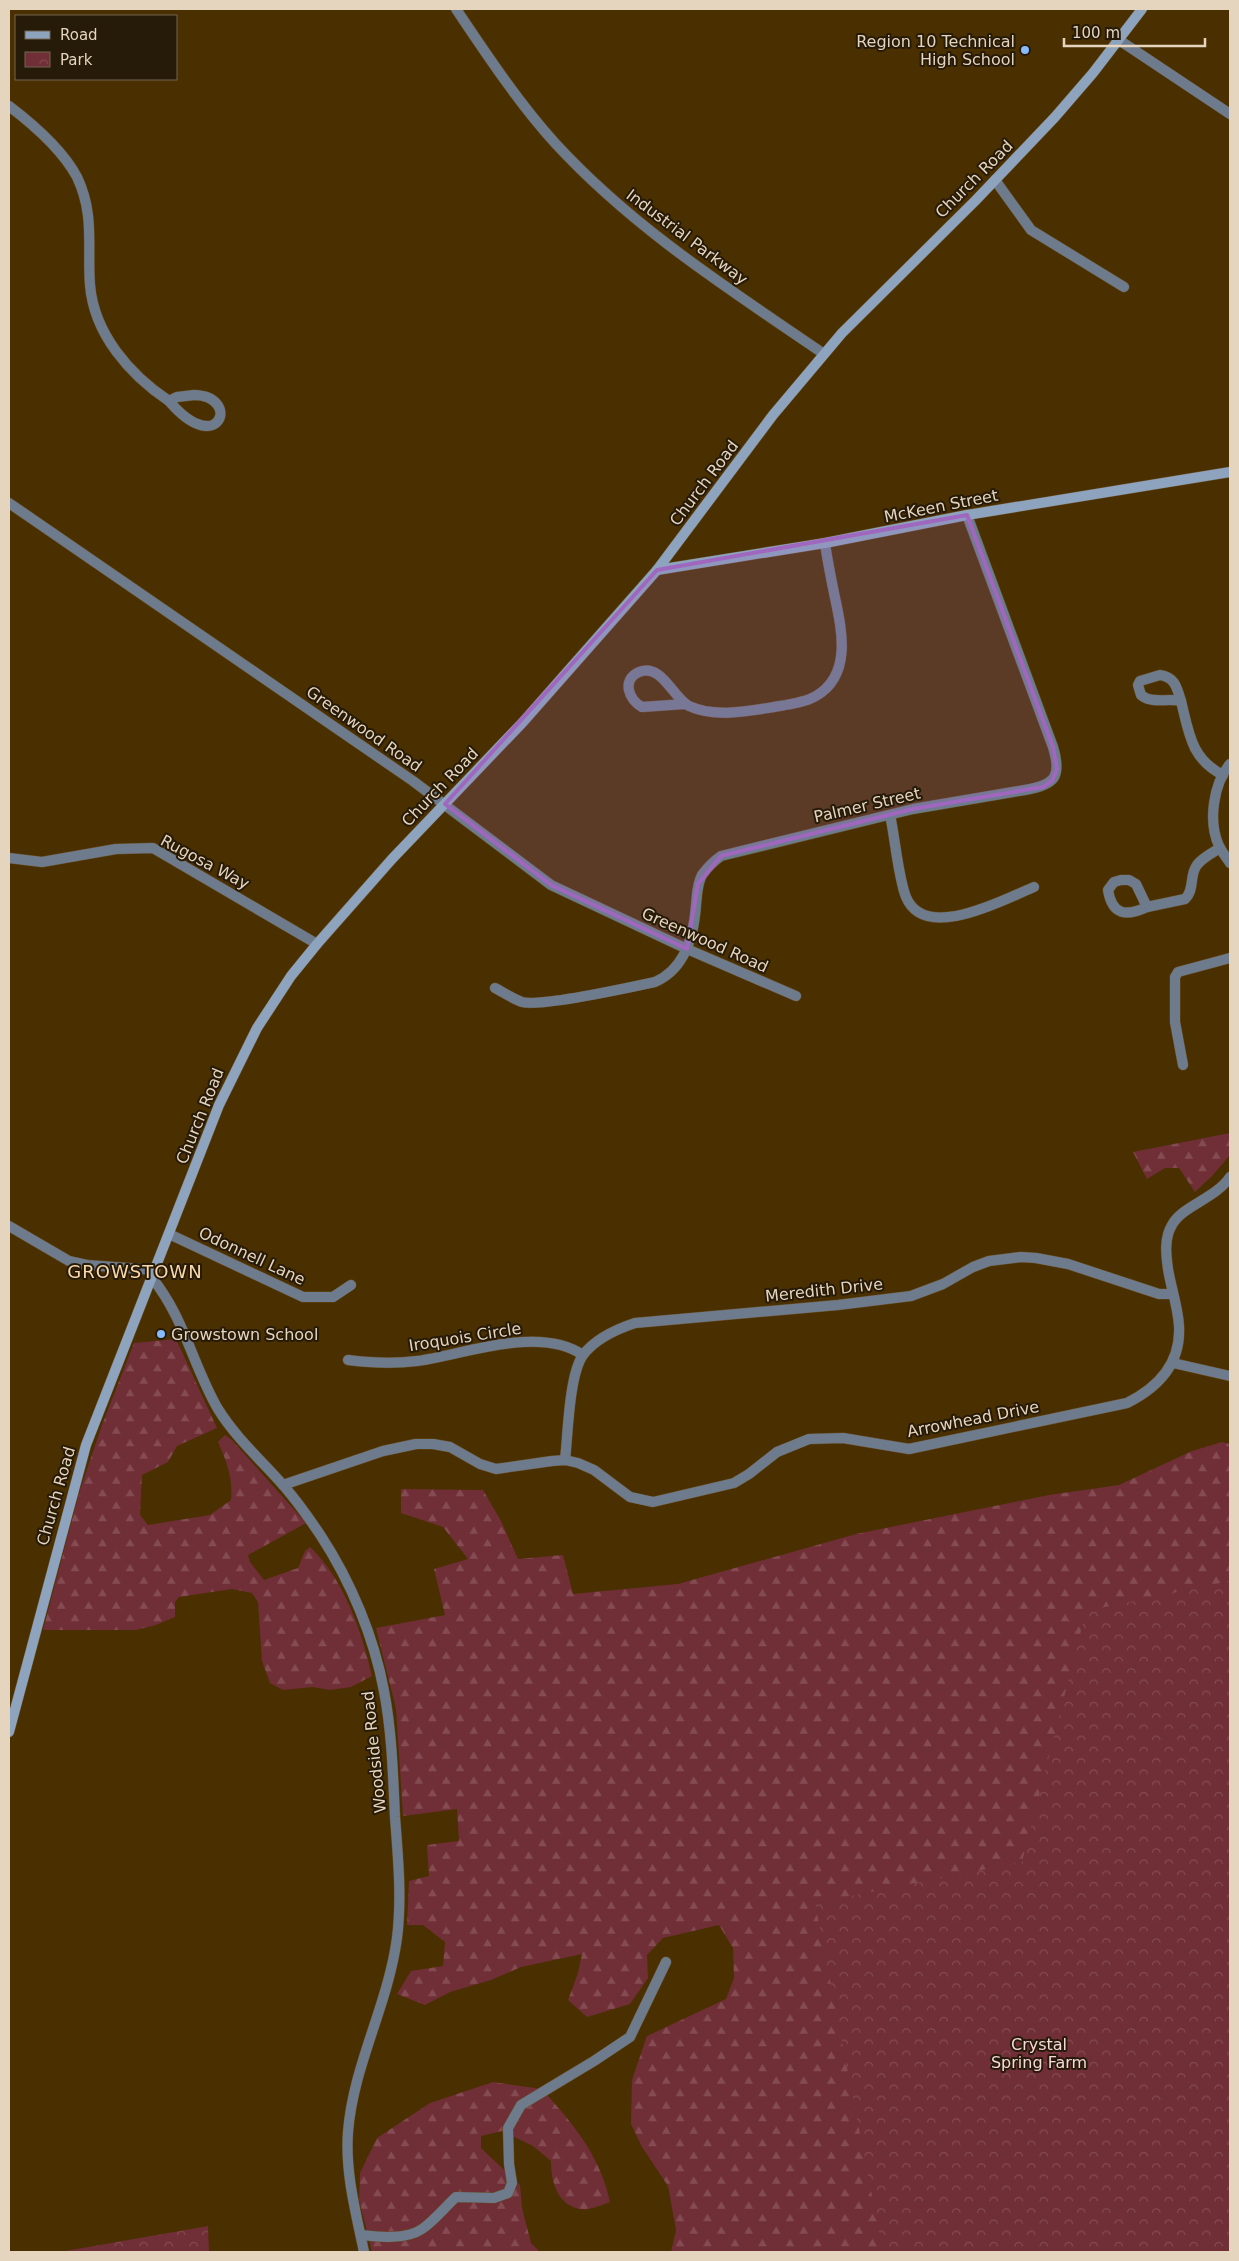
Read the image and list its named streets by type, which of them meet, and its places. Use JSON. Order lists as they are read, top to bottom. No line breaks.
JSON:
{"streets":{"street":["Church Road","Industrial Parkway","McKeen Street","Greenwood Road","Palmer Street","Rugosa Way","Odonnell Lane","Meredith Drive","Iroquois Circle","Arrowhead Drive","Woodside Road"]},"crossings":[["Church Road","Industrial Parkway"],["Church Road","McKeen Street"],["Church Road","Greenwood Road"],["Church Road","Rugosa Way"],["Church Road","Odonnell Lane"],["Church Road","Woodside Road"],["McKeen Street","Palmer Street"],["Greenwood Road","Palmer Street"],["Meredith Drive","Iroquois Circle"],["Arrowhead Drive","Woodside Road"]],"districts":["GROWSTOWN"],"parks":["Crystal Spring Farm"],"places":["Region 10 Technical High School","Growstown School"],"legend":["Road","Park"],"scale_bar":"100 m"}
